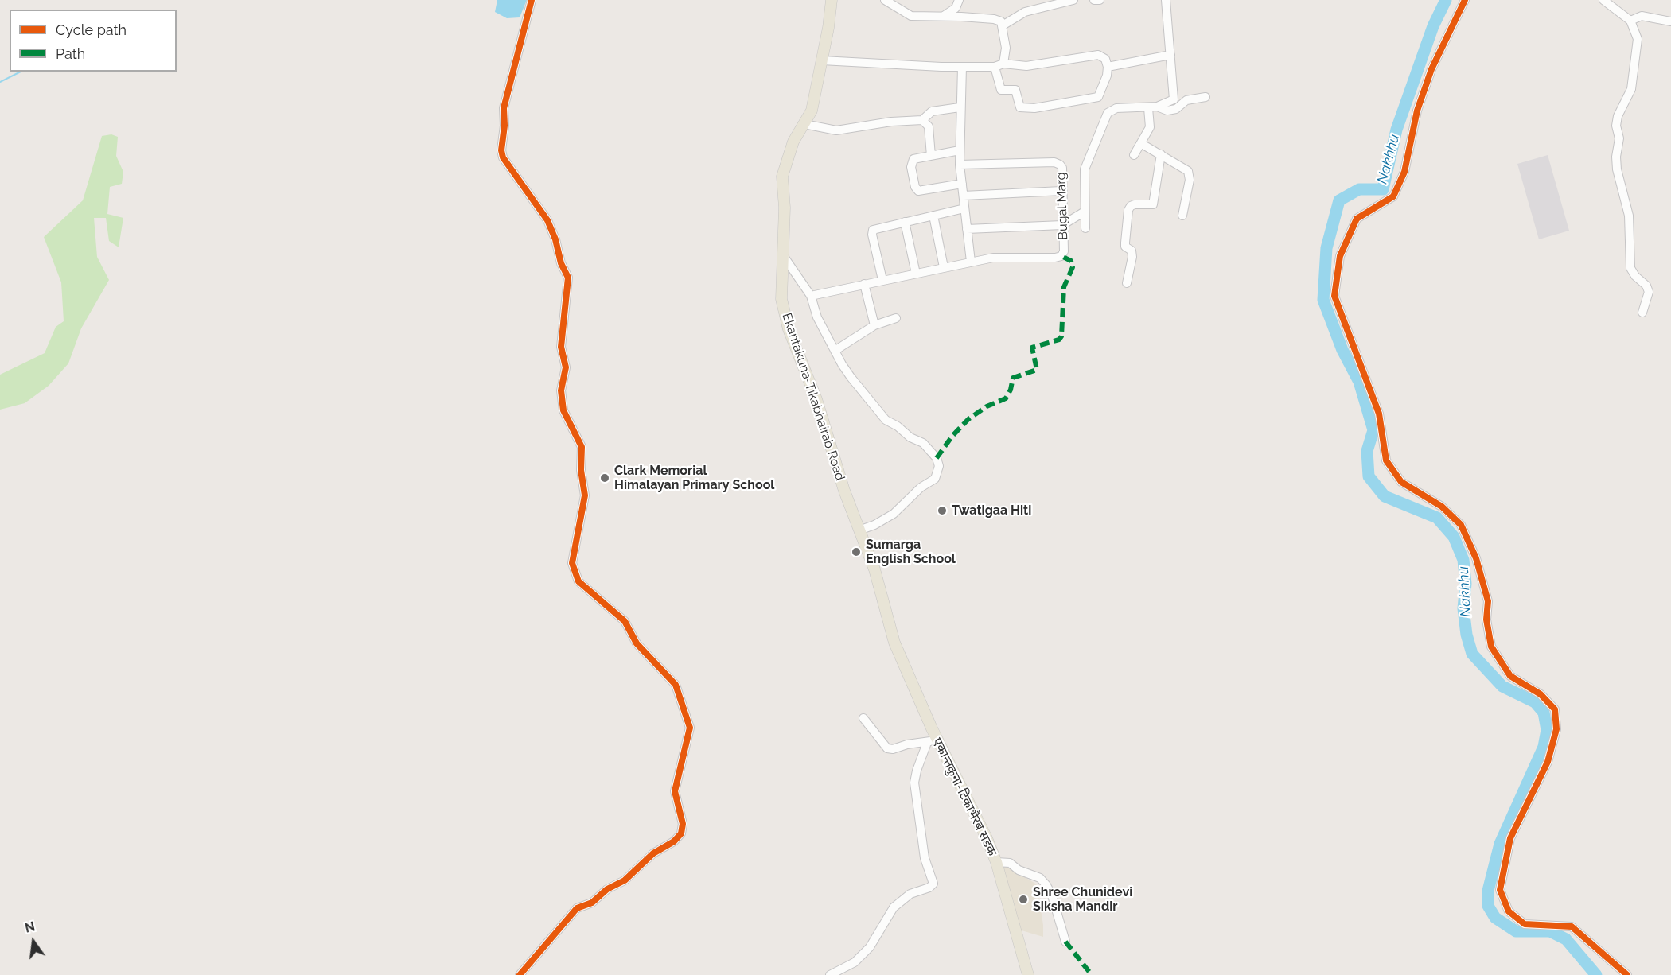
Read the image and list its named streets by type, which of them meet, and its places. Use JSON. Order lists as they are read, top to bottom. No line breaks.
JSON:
{"streets":{"main road":["Ekantakuna-Tikabhairab Road","एकान्तकुना-टिकाभैरब सडक"],"street":["Bugal Marg"]},"crossings":[["Ekantakuna-Tikabhairab Road","एकान्तकुना-टिकाभैरब सडक"]],"water":["Nakhhu"],"places":["Clark Memorial Himalayan Primary School","Twatigaa Hiti","Sumarga English School","Shree Chunidevi Siksha Mandir"],"legend":["Cycle path","Path"],"north":"top"}
